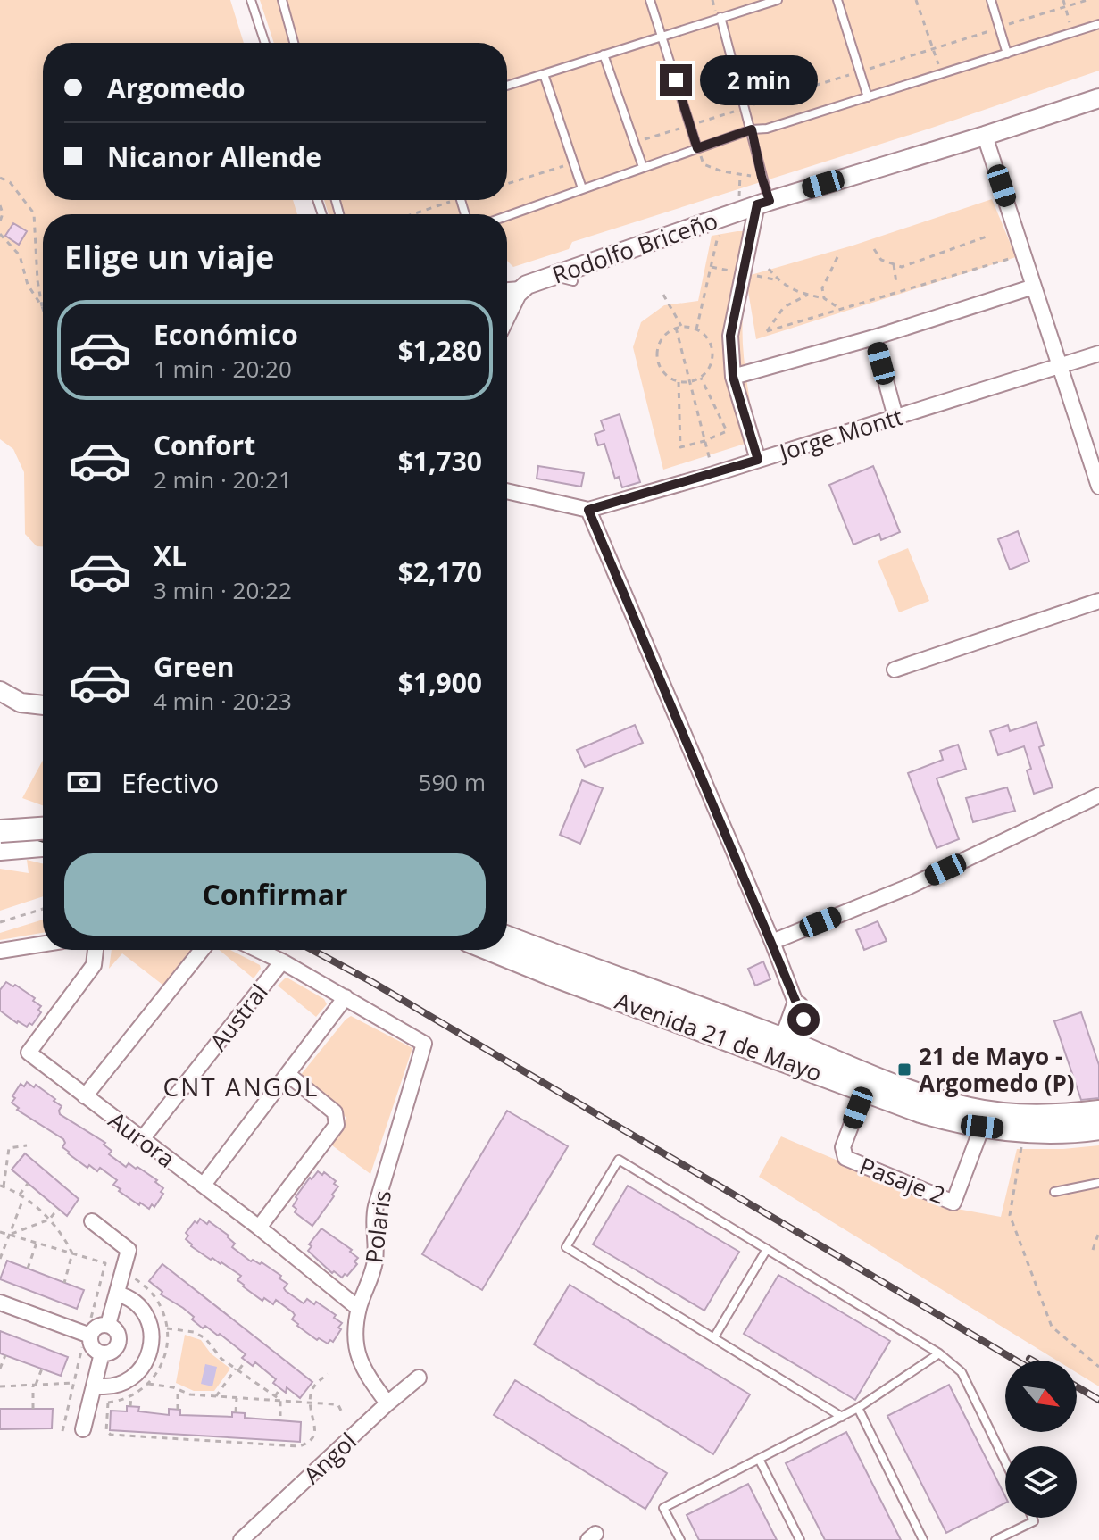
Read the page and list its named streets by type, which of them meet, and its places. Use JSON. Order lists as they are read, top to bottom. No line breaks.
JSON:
{"streets":{"main road":["Avenida 21 de Mayo"],"street":["Rodolfo Briceño","Jorge Montt","Austral","Aurora","Pasaje 2","Polaris","Angol"]},"crossings":[["Austral","Aurora"],["Avenida 21 de Mayo","Pasaje 2"],["Aurora","Polaris"],["Polaris","Angol"]],"districts":["CNT ANGOL"],"places":{"transit":["21 de Mayo - Argomedo (P)"]},"north":"bottom right","page":{"banner":["Argomedo","Nicanor Allende"],"bubble":"2 min","heading":"Elige un viaje","list":[{"name":"Económico","note":"1 min · 20:20","value":"$1,280"},{"name":"Confort","note":"2 min · 20:21","value":"$1,730"},{"name":"XL","note":"3 min · 20:22","value":"$2,170"},{"name":"Green","note":"4 min · 20:23","value":"$1,900"}],"pay":["Efectivo","590 m"],"buttons":"Confirmar"}}
